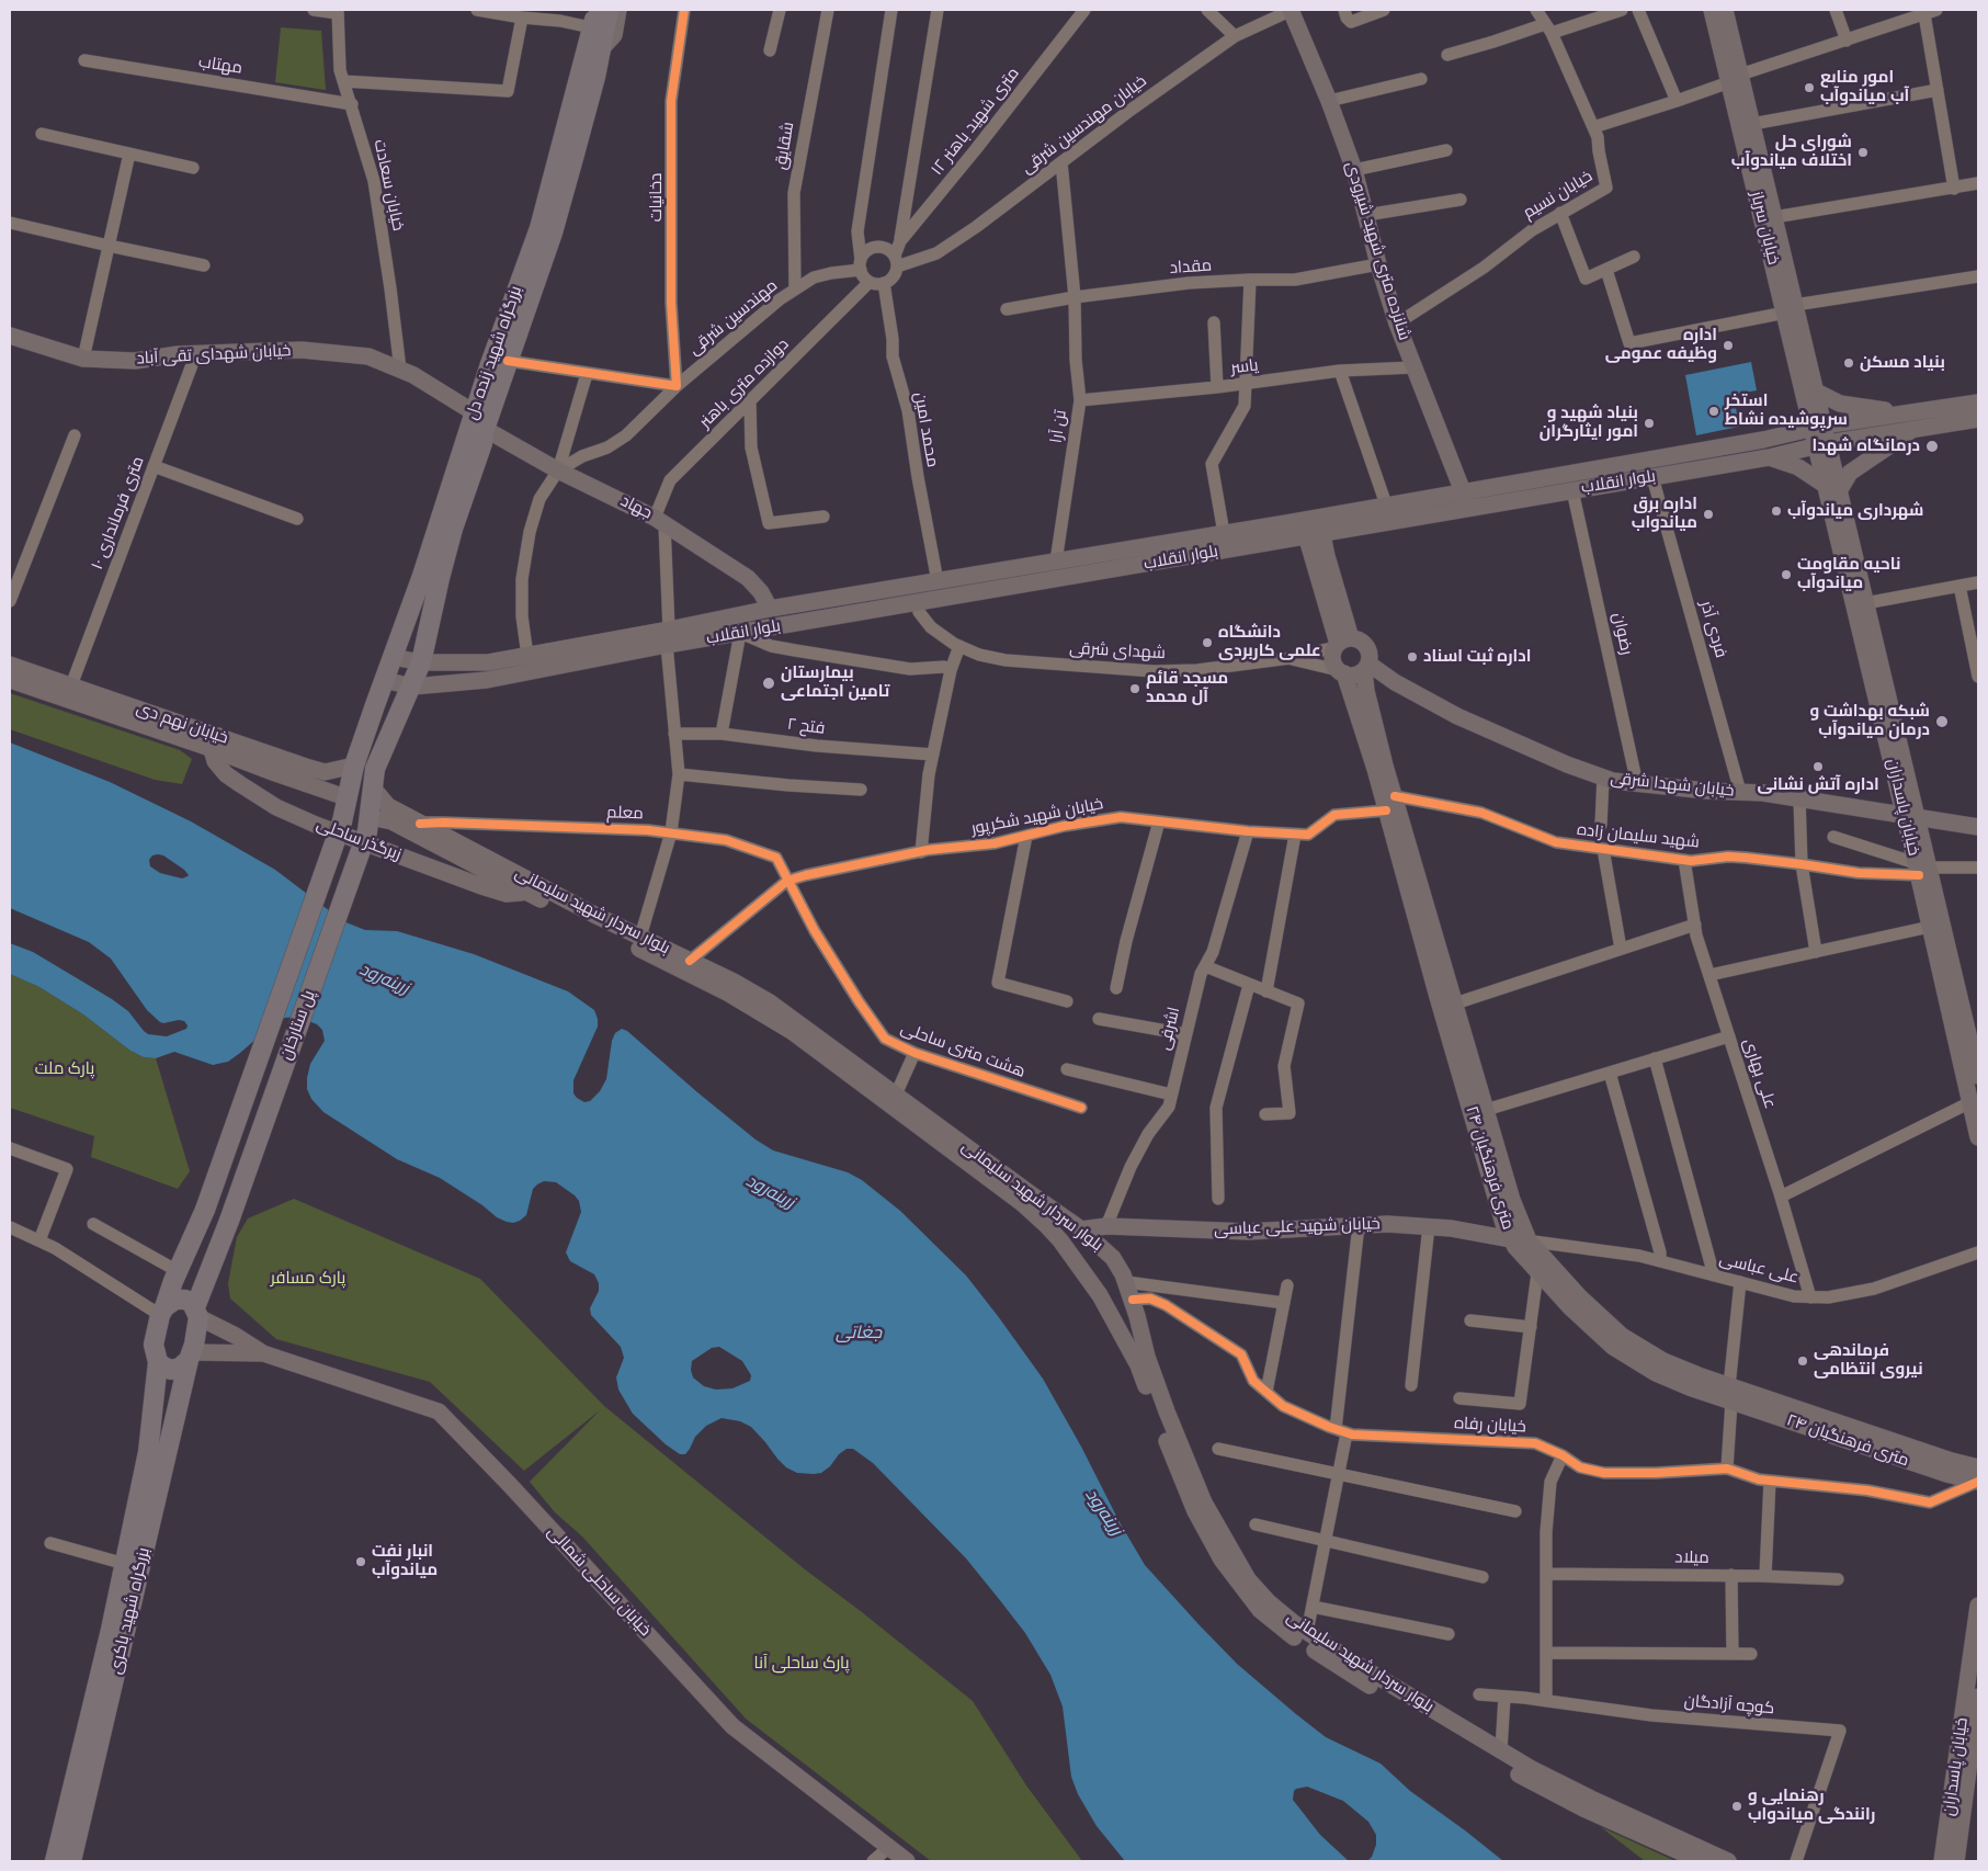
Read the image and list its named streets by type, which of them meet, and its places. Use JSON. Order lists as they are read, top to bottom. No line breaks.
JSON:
{"streets":{"highway":["بزرگراه شهید زنده دل","پل ستارخان","بزرگراه شهید باکری"],"main road":["خیابان سرباز","شانزده متری شهید شیرودی","خیابان شهدای تقی آباد","بلوار انقلاب","جهاد","خیابان نهم دی","خیابان شهدا شرقی","خیابان پاسداران","زیرگذر ساحلی","بلوار سردار شهید سلیمانی","۲۴ متری فرهنگیان","خیابان شهید علی عباسی","خیابان ساحلی شمالی"],"street":["مهتاب","۱۲ متری شهید باهنر","خیابان مهندسین شرقی","شقایق","خیابان سعادت","خیابان نسیم","دخانیات","مقداد","مهندسین شرقی","یاسر","دوازده متری باهنر","تن آرا","محمد امین","۱۰ متری فرمانداری","فردی آذر","رضوان","شهدای شرقی","فتح ۲","معلم","خیابان شهید شکرپور","شهید سلیمان زاده","اشرفی","هشت متری ساحلی","علی بهاری","علی عباسی","خیابان رفاه","میلاد","کوچه آزادگان"]},"crossings":[["مهتاب","خیابان سعادت"],["۱۲ متری شهید باهنر","خیابان مهندسین شرقی"],["۱۲ متری شهید باهنر","مهندسین شرقی"],["۱۲ متری شهید باهنر","دوازده متری باهنر"],["۱۲ متری شهید باهنر","محمد امین"],["خیابان مهندسین شرقی","شانزده متری شهید شیرودی"],["خیابان مهندسین شرقی","مهندسین شرقی"],["خیابان مهندسین شرقی","دوازده متری باهنر"],["خیابان مهندسین شرقی","تن آرا"],["خیابان مهندسین شرقی","محمد امین"],["شقایق","مهندسین شرقی"],["خیابان سعادت","خیابان شهدای تقی آباد"],["خیابان نسیم","شانزده متری شهید شیرودی"],["دخانیات","مهندسین شرقی"],["خیابان سرباز","بلوار انقلاب"],["خیابان سرباز","خیابان پاسداران"],["شانزده متری شهید شیرودی","مقداد"],["شانزده متری شهید شیرودی","یاسر"],["شانزده متری شهید شیرودی","بلوار انقلاب"],["مقداد","تن آرا"],["مهندسین شرقی","دوازده متری باهنر"],["مهندسین شرقی","محمد امین"],["مهندسین شرقی","جهاد"],["بزرگراه شهید زنده دل","خیابان شهدای تقی آباد"],["بزرگراه شهید زنده دل","بلوار انقلاب"],["بزرگراه شهید زنده دل","جهاد"],["بزرگراه شهید زنده دل","بلوار سردار شهید سلیمانی"],["خیابان شهدای تقی آباد","۱۰ متری فرمانداری"],["یاسر","تن آرا"],["دوازده متری باهنر","محمد امین"],["دوازده متری باهنر","جهاد"],["تن آرا","بلوار انقلاب"],["محمد امین","بلوار انقلاب"],["بلوار انقلاب","جهاد"],["بلوار انقلاب","فردی آذر"],["بلوار انقلاب","رضوان"],["بلوار انقلاب","شهدای شرقی"],["بلوار انقلاب","خیابان پاسداران"],["۱۰ متری فرمانداری","خیابان نهم دی"],["فردی آذر","خیابان شهدا شرقی"],["رضوان","خیابان شهدا شرقی"],["شهدای شرقی","خیابان شهدا شرقی"],["شهدای شرقی","۲۴ متری فرهنگیان"],["خیابان نهم دی","زیرگذر ساحلی"],["خیابان نهم دی","پل ستارخان"],["خیابان شهدا شرقی","خیابان پاسداران"],["خیابان شهدا شرقی","۲۴ متری فرهنگیان"],["خیابان پاسداران","شهید سلیمان زاده"],["معلم","خیابان شهید شکرپور"],["معلم","بلوار سردار شهید سلیمانی"],["معلم","هشت متری ساحلی"],["خیابان شهید شکرپور","شهید سلیمان زاده"],["خیابان شهید شکرپور","اشرفی"],["خیابان شهید شکرپور","هشت متری ساحلی"],["خیابان شهید شکرپور","۲۴ متری فرهنگیان"],["شهید سلیمان زاده","علی بهاری"],["شهید سلیمان زاده","۲۴ متری فرهنگیان"],["زیرگذر ساحلی","بلوار سردار شهید سلیمانی"],["بلوار سردار شهید سلیمانی","پل ستارخان"],["بلوار سردار شهید سلیمانی","خیابان شهید علی عباسی"],["بلوار سردار شهید سلیمانی","خیابان رفاه"],["پل ستارخان","بزرگراه شهید باکری"],["اشرفی","خیابان شهید علی عباسی"],["علی بهاری","علی عباسی"],["۲۴ متری فرهنگیان","خیابان شهید علی عباسی"],["۲۴ متری فرهنگیان","علی عباسی"],["۲۴ متری فرهنگیان","خیابان رفاه"],["خیابان شهید علی عباسی","علی عباسی"]],"water":["زرینه‌رود","جغاتی"],"parks":["پارک ملت","پارک مسافر","پارک ساحلی آنا"],"places":["امور منابع آب میاندوآب","شورای حل اختلاف میاندوآب","اداره وظیفه عمومی","بنیاد مسکن","استخر سرپوشیده نشاط","بنیاد شهید و امور ایثارگران","درمانگاه شهدا","شهرداری میاندوآب","اداره برق میاندواب","ناحیه مقاومت میاندوآب","دانشگاه علمی کاربردی","اداره ثبت اسناد","بیمارستان تامین اجتماعی","مسجد قائم آل محمد","شبکه بهداشت و درمان میاندوآب","اداره آتش نشانی","فرماندهی نیروی انتظامی","انبار نفت میاندوآب","رهنمایی و رانندگی میاندواب"]}
